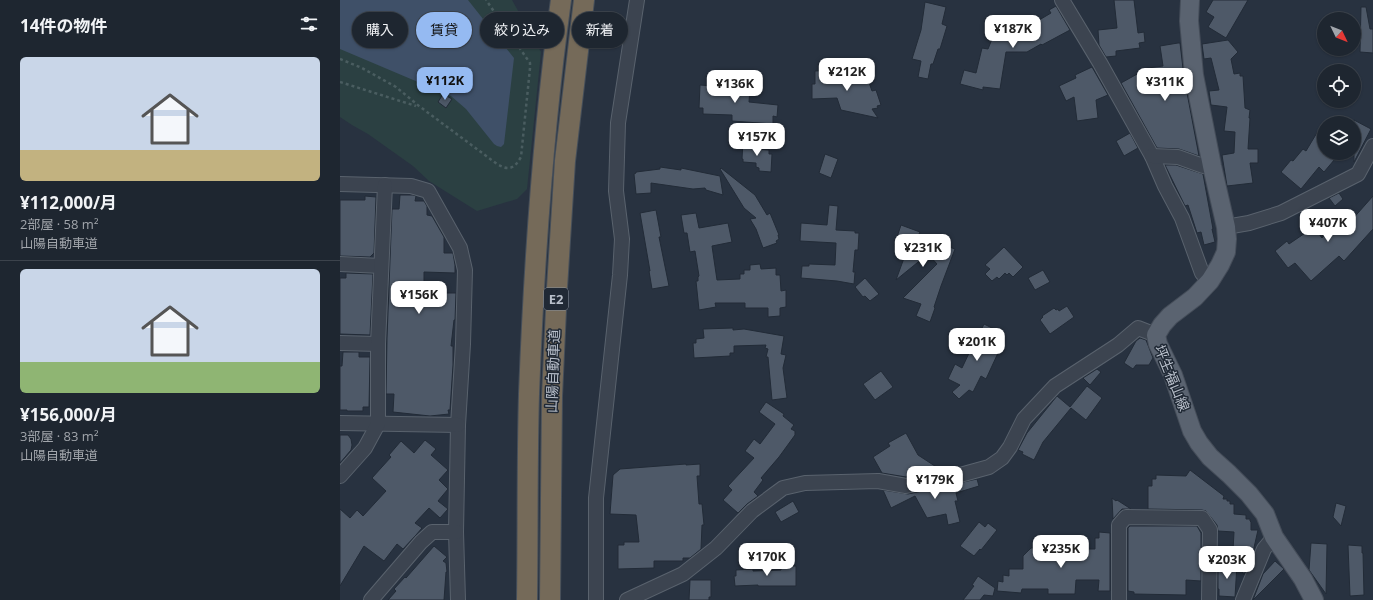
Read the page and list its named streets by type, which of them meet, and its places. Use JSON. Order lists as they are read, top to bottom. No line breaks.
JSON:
{"streets":{"highway":["E2","山陽自動車道"],"main road":["坪生福山線"]},"north":"bottom right","page":{"heading":"14件の物件","chip":["購入","賃貸","絞り込み","新着"],"price":["¥187K","¥212K","¥112K","¥311K","¥136K","¥157K","¥407K","¥231K","¥156K","¥201K","¥179K","¥235K","¥170K","¥203K"],"list":[{"name":"¥112,000/月","note":"2部屋 · 58 m² · 山陽自動車道"},{"name":"¥156,000/月","note":"3部屋 · 83 m² · 山陽自動車道"}]}}
